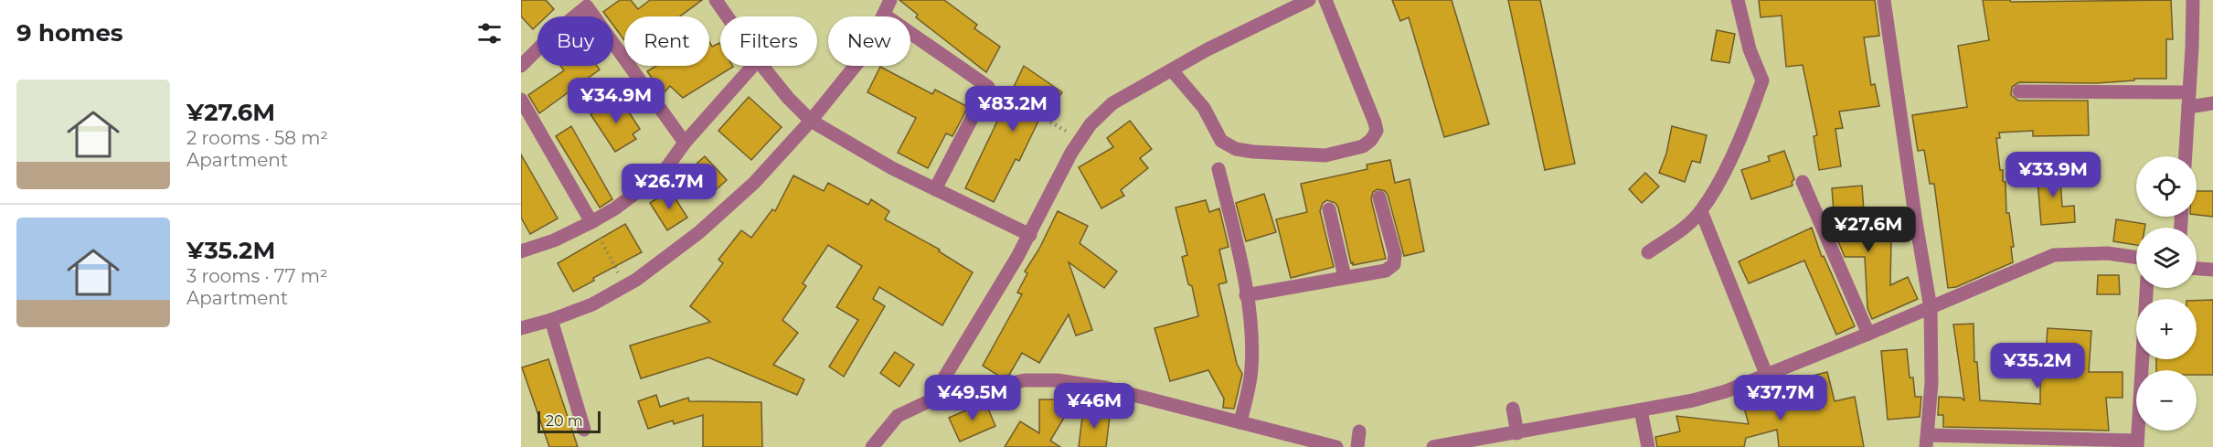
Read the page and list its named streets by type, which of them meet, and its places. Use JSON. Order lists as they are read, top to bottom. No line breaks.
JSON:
{"scale_bar":"20 m","page":{"heading":"9 homes","chip":["Buy","Rent","Filters","New"],"list":[{"name":"¥27.6M","note":"2 rooms · 58 m² · Apartment"},{"name":"¥35.2M","note":"3 rooms · 77 m² · Apartment"}],"price":["¥34.9M","¥83.2M","¥33.9M","¥26.7M","¥27.6M","¥35.2M","¥49.5M","¥37.7M","¥46M"],"map_buttons":["+","−"],"scale":"20 m"}}
